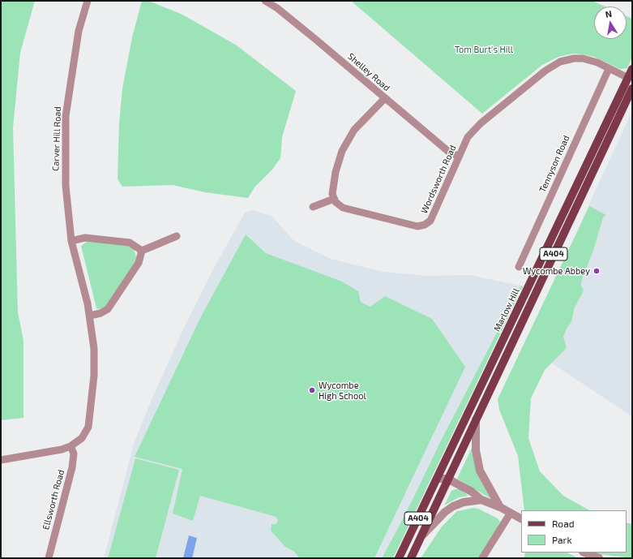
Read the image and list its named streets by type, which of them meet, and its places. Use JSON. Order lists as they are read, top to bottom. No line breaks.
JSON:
{"streets":{"main road":["A404","Marlow Hill"],"street":["Shelley Road","Carver Hill Road","Tennyson Road","Wordsworth Road","Ellsworth Road"]},"crossings":[["Shelley Road","Wordsworth Road"],["Carver Hill Road","Ellsworth Road"],["Tennyson Road","Wordsworth Road"],["Wordsworth Road","Marlow Hill"]],"parks":["Tom Burt's Hill"],"places":["Wycombe Abbey","Wycombe High School"],"legend":["Road","Park"],"north":"top"}
